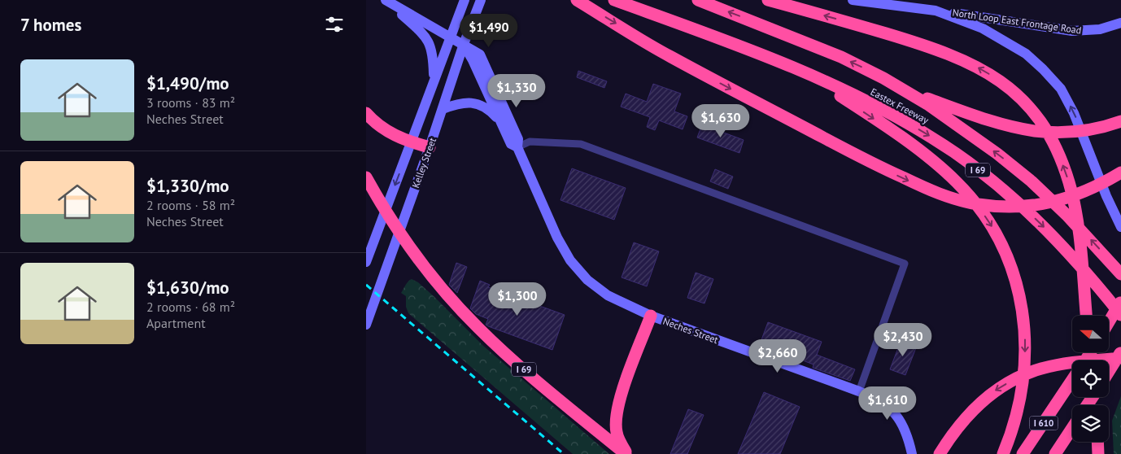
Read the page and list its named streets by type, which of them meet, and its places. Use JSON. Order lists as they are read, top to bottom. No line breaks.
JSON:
{"streets":{"highway":["Eastex Freeway","I 69","I 610"],"main road":["North Loop East Frontage Road","Kelley Street","Neches Street"]},"crossings":[["Kelley Street","Neches Street"]],"north":"left","page":{"heading":"7 homes","price":["$1,490","$1,330","$1,630","$1,300","$2,430","$2,660","$1,610"],"list":[{"name":"$1,490/mo","note":"3 rooms · 83 m² · Neches Street"},{"name":"$1,330/mo","note":"2 rooms · 58 m² · Neches Street"},{"name":"$1,630/mo","note":"2 rooms · 68 m² · Apartment"}]}}
